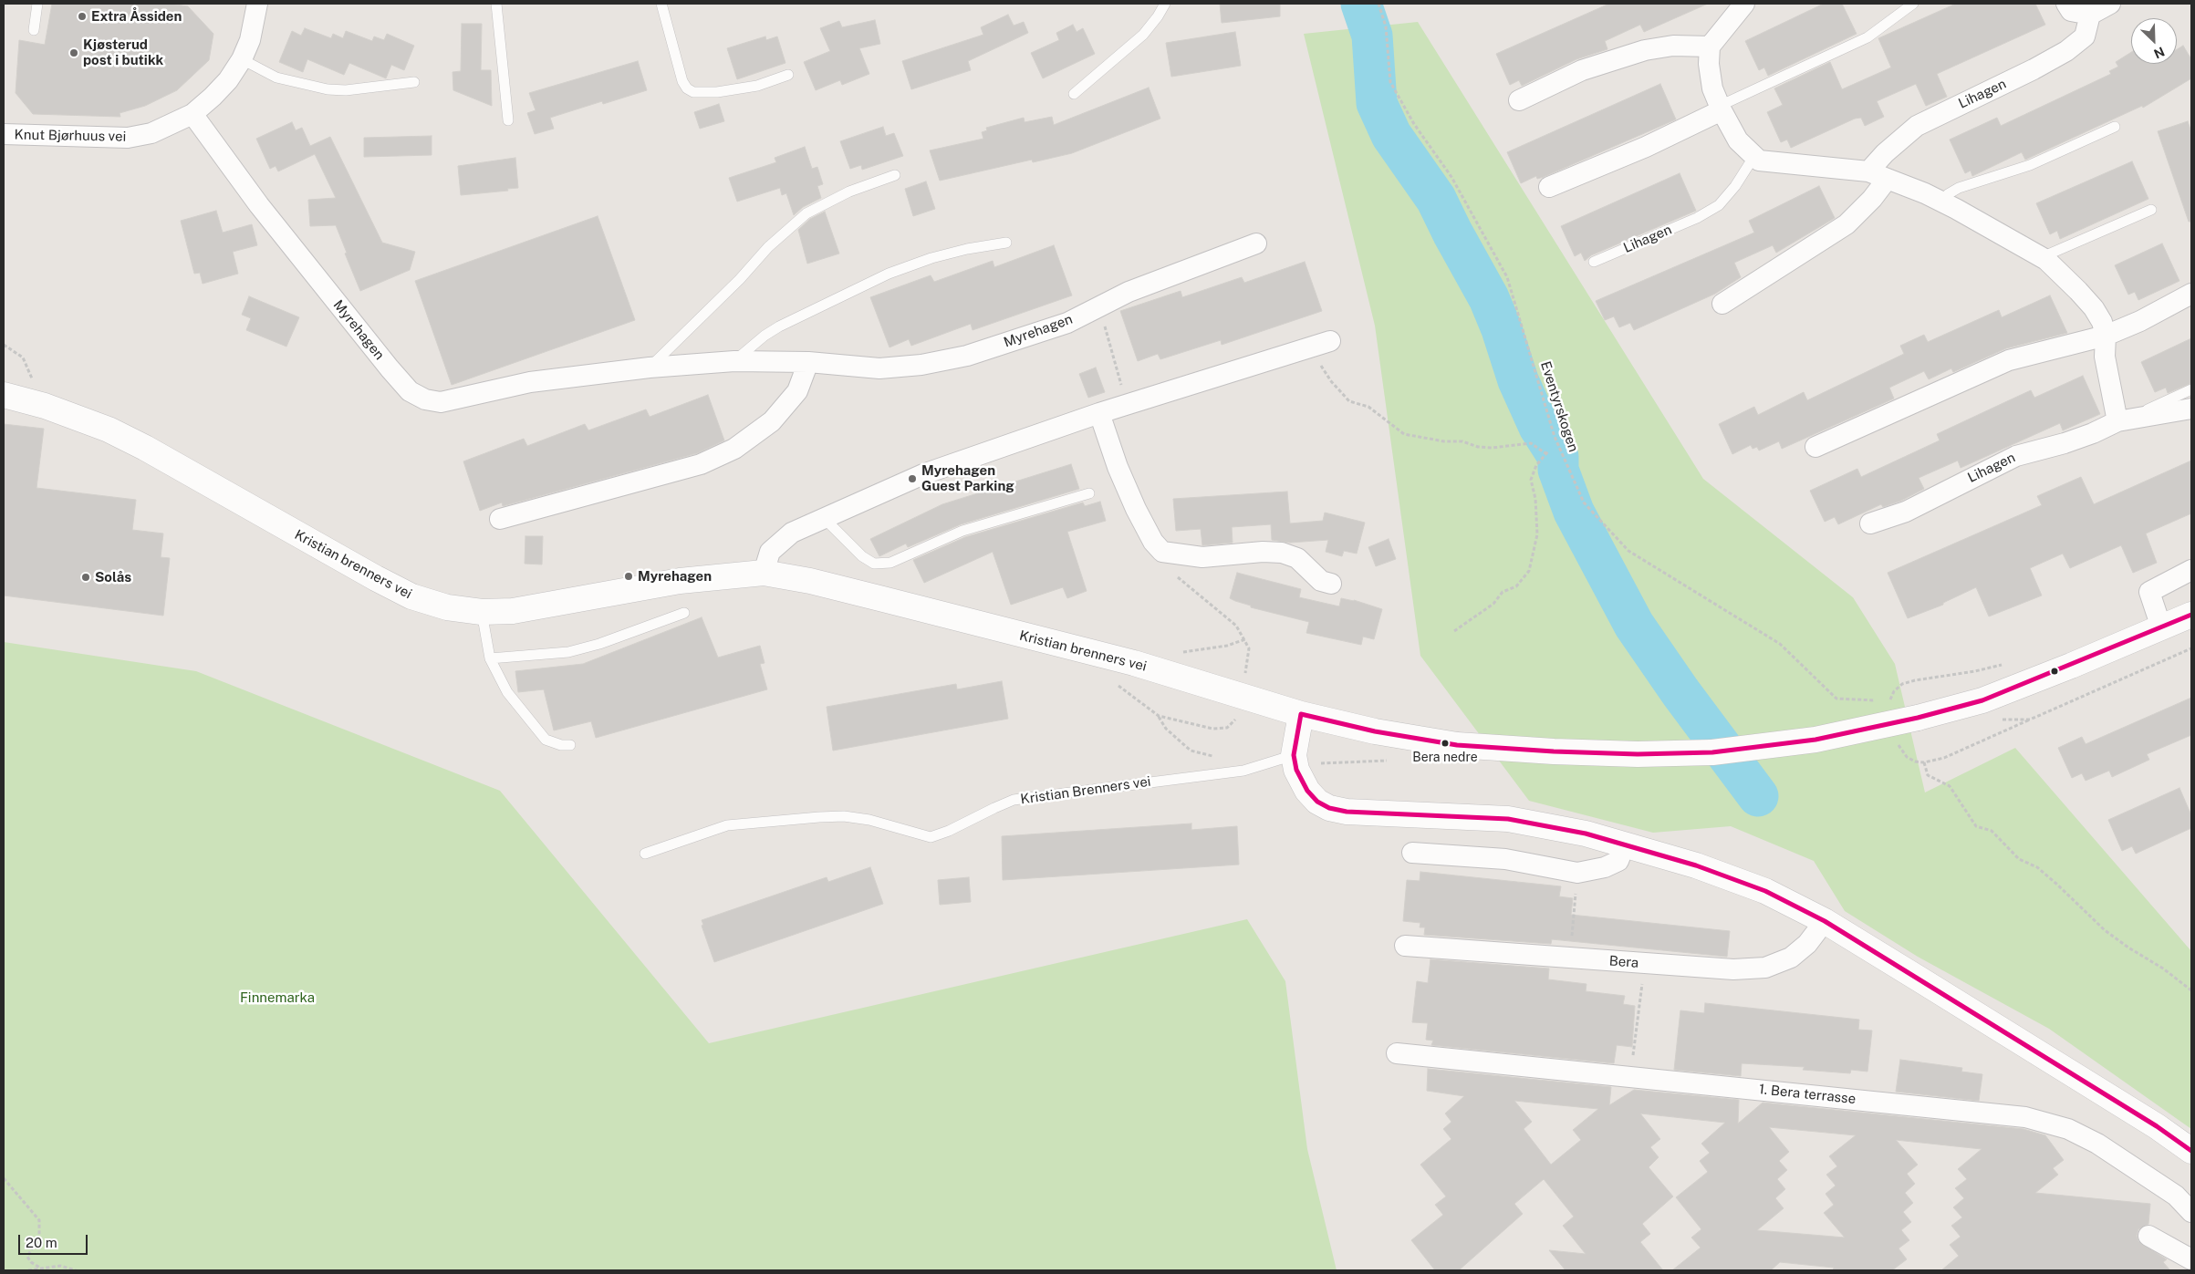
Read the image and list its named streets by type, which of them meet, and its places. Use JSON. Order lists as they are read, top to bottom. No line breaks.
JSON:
{"streets":{"main road":["Kristian brenners vei"],"street":["Lihagen","Knut Bjørhuus vei","Myrehagen","Bera","1. Bera terrasse"],"lane":["Kristian Brenners vei"],"path":["Eventyrskogen"]},"crossings":[["Knut Bjørhuus vei","Myrehagen"]],"parks":["Finnemarka"],"places":["Extra Åssiden","Kjøsterud post i butikk","Myrehagen Guest Parking","Myrehagen","Solås","Bera nedre"],"scale_bar":"20 m","north":"bottom right"}
